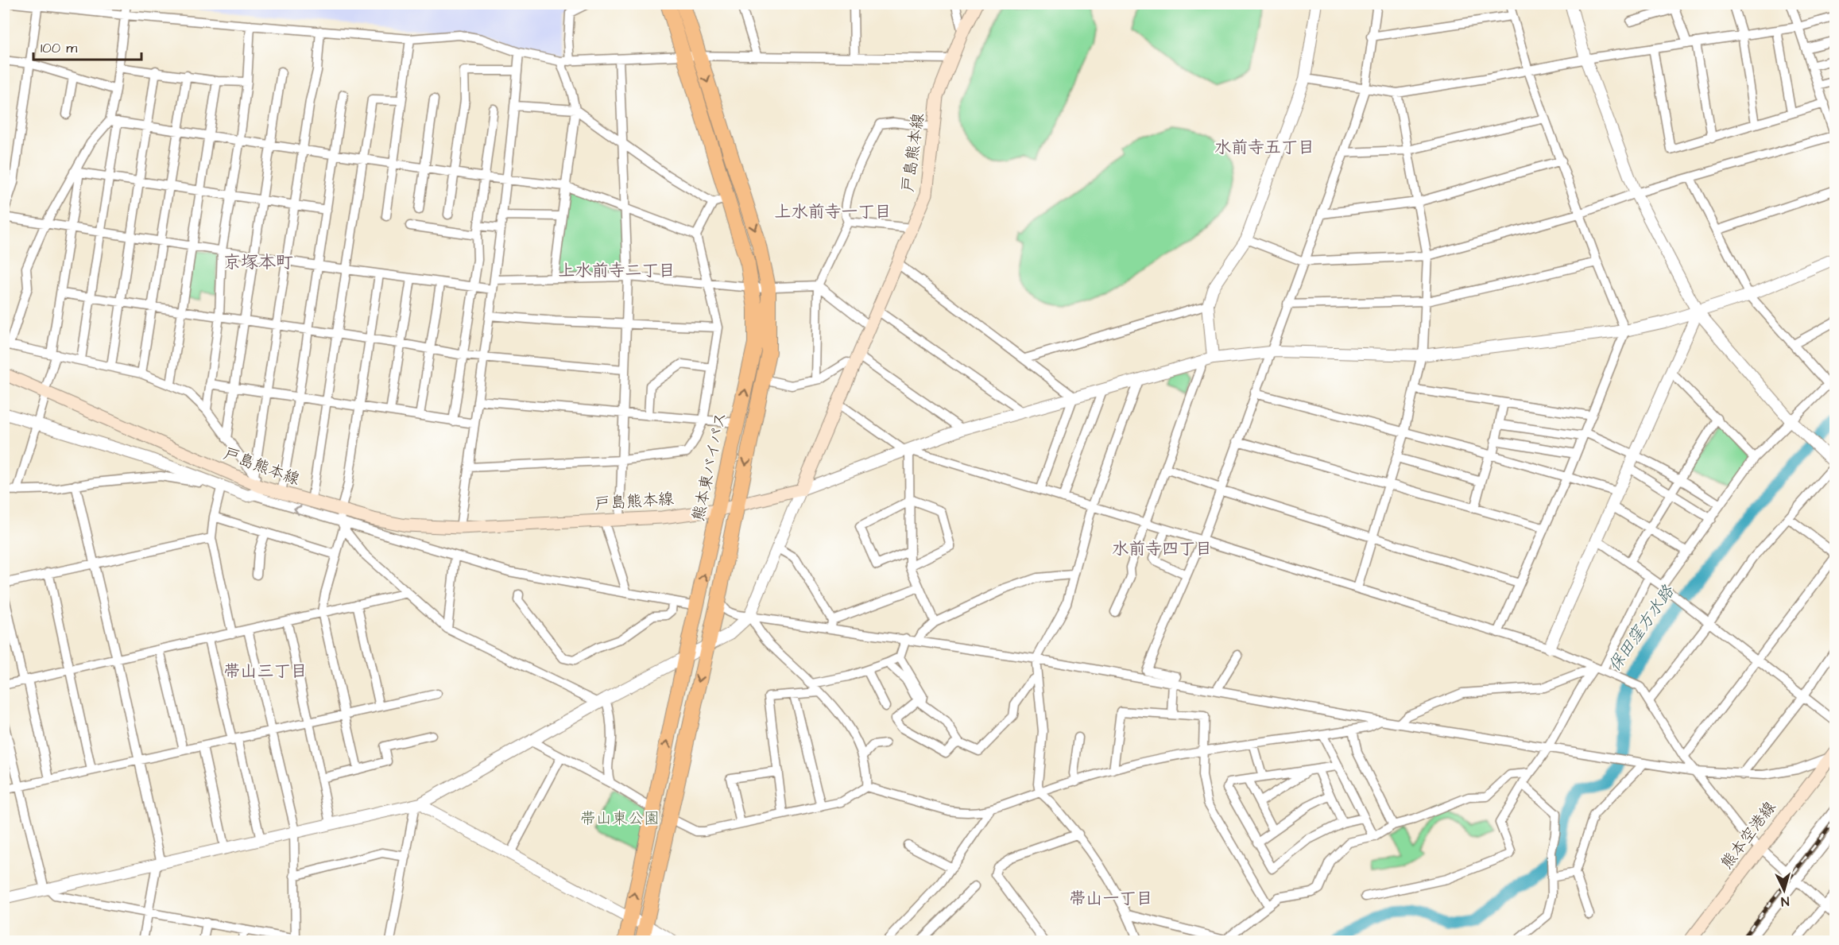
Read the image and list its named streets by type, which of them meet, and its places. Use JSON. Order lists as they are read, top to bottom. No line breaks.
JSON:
{"streets":{"highway":["熊本東バイパス"],"main road":["戸島熊本線","熊本空港線"]},"crossings":[["戸島熊本線","熊本東バイパス"]],"districts":["水前寺五丁目","上水前寺一丁目","京塚本町","上水前寺二丁目","水前寺四丁目","帯山三丁目","帯山一丁目"],"water":["保田窪方水路"],"parks":["帯山東公園"],"scale_bar":"100 m","north":"bottom"}
